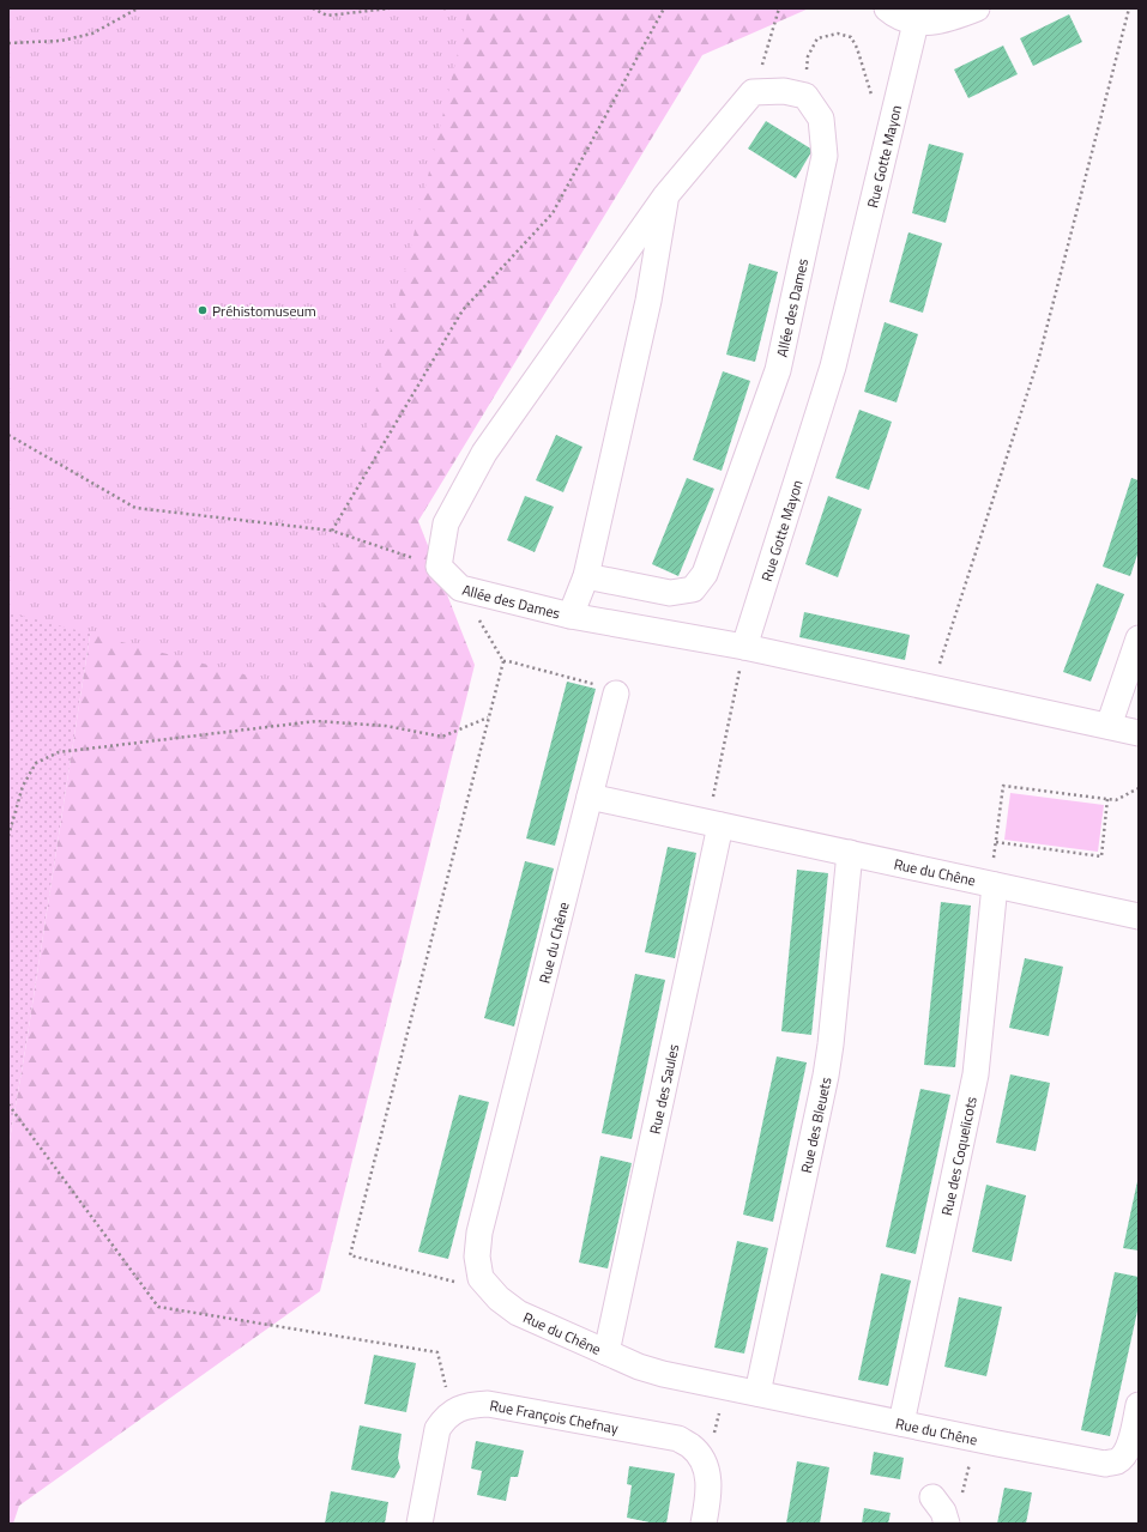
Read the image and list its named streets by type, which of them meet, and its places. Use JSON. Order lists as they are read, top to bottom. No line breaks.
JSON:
{"streets":{"street":["Rue Gotte Mayon","Allée des Dames","Rue du Chêne","Rue des Saules","Rue des Bleuets","Rue des Coquelicots","Rue François Chefnay"]},"crossings":[["Rue Gotte Mayon","Allée des Dames"],["Rue du Chêne","Rue des Saules"],["Rue du Chêne","Rue des Bleuets"],["Rue du Chêne","Rue des Coquelicots"]],"places":["Préhistomuseum"]}
